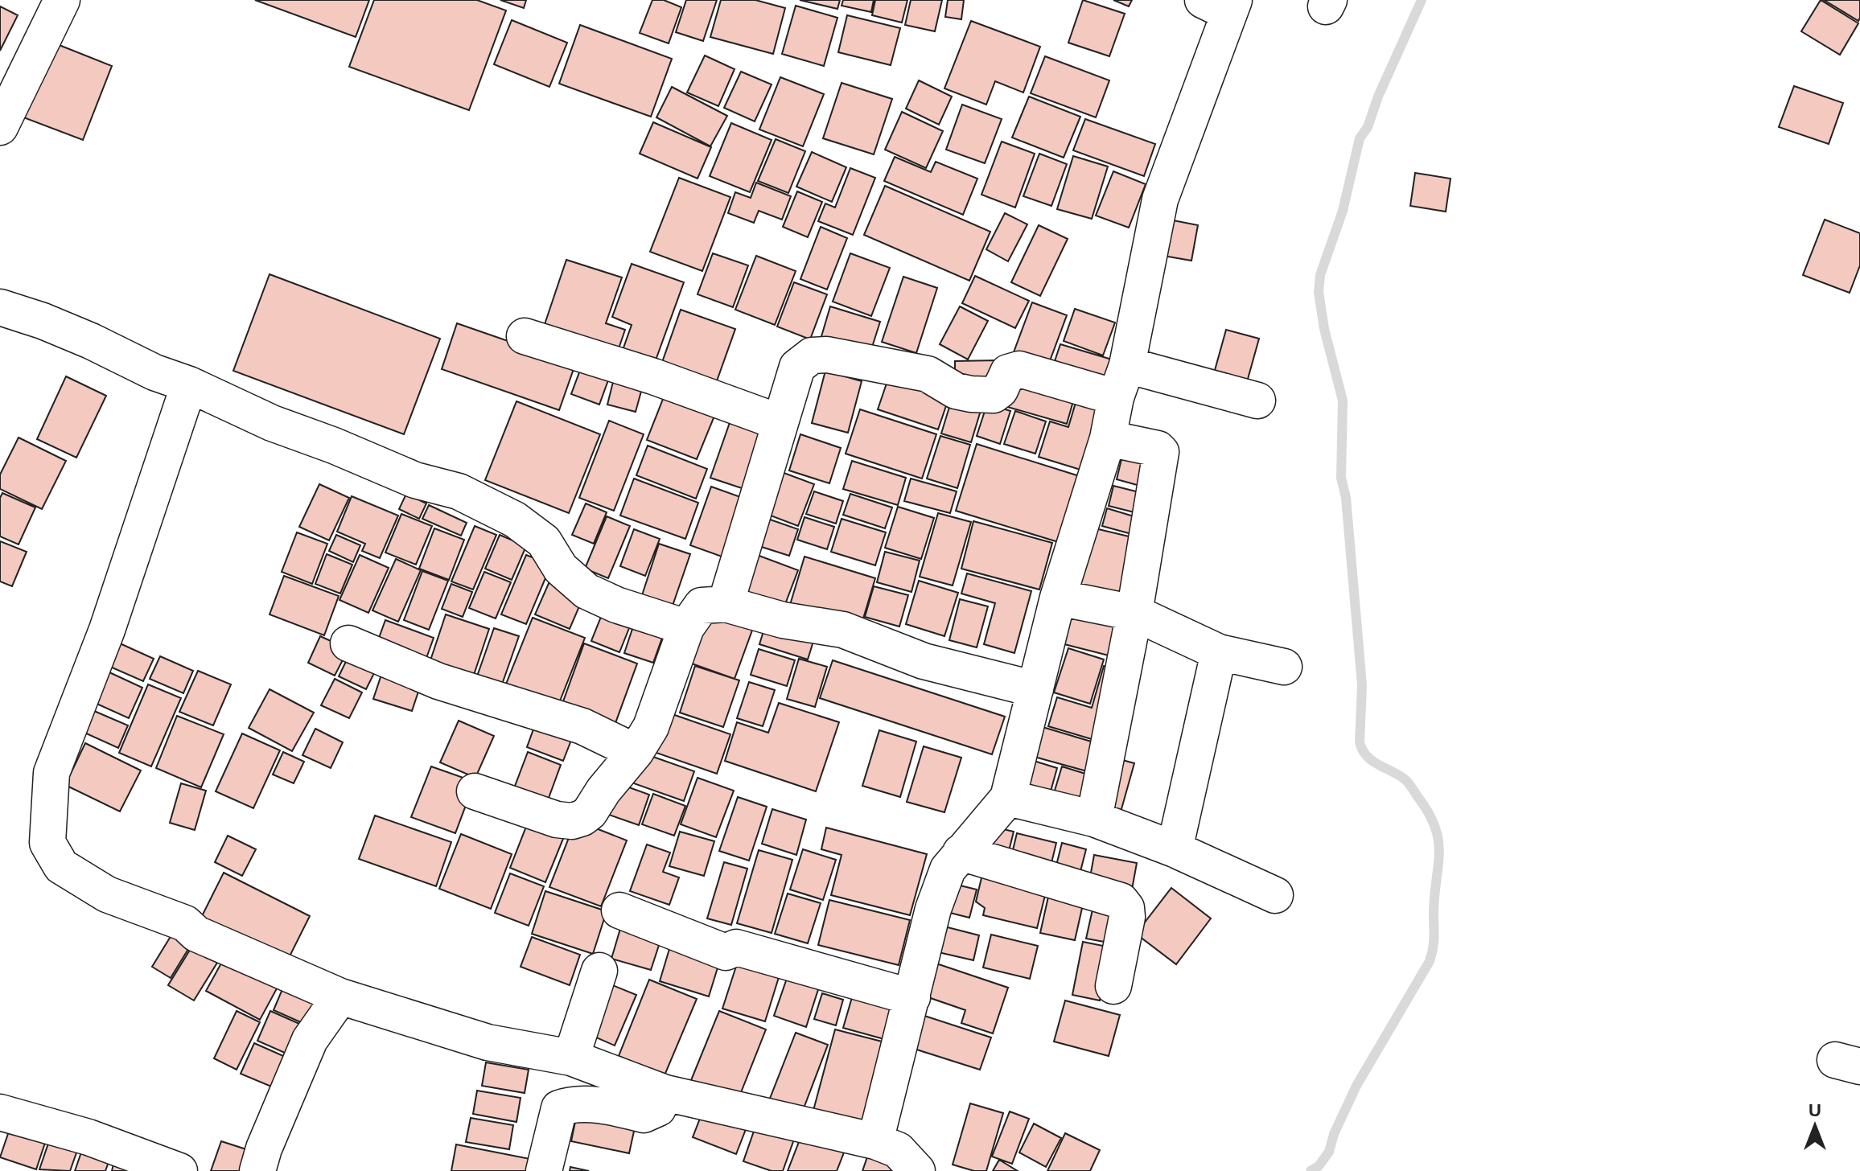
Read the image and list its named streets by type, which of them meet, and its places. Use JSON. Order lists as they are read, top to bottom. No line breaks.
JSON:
{"north":"top"}
